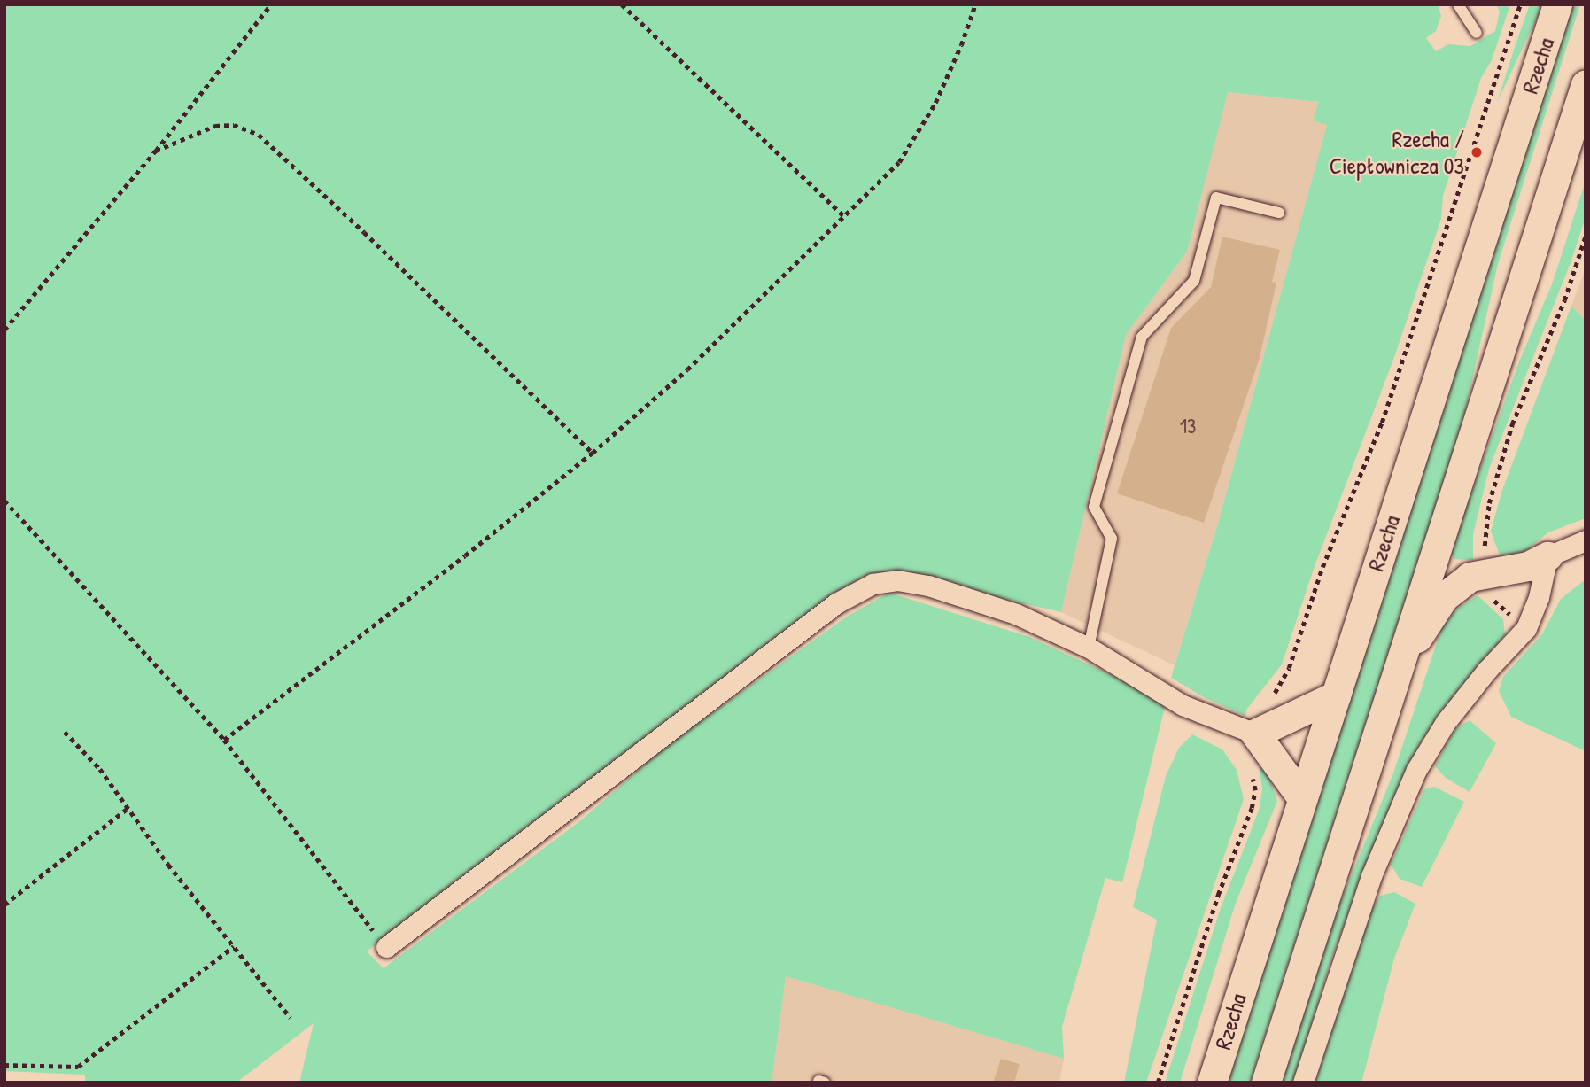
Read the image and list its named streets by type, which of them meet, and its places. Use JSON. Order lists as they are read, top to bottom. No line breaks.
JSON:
{"streets":{"main road":["Rzecha"]},"places":["Rzecha / Ciepłownicza 03"],"house_numbers":["13"]}
